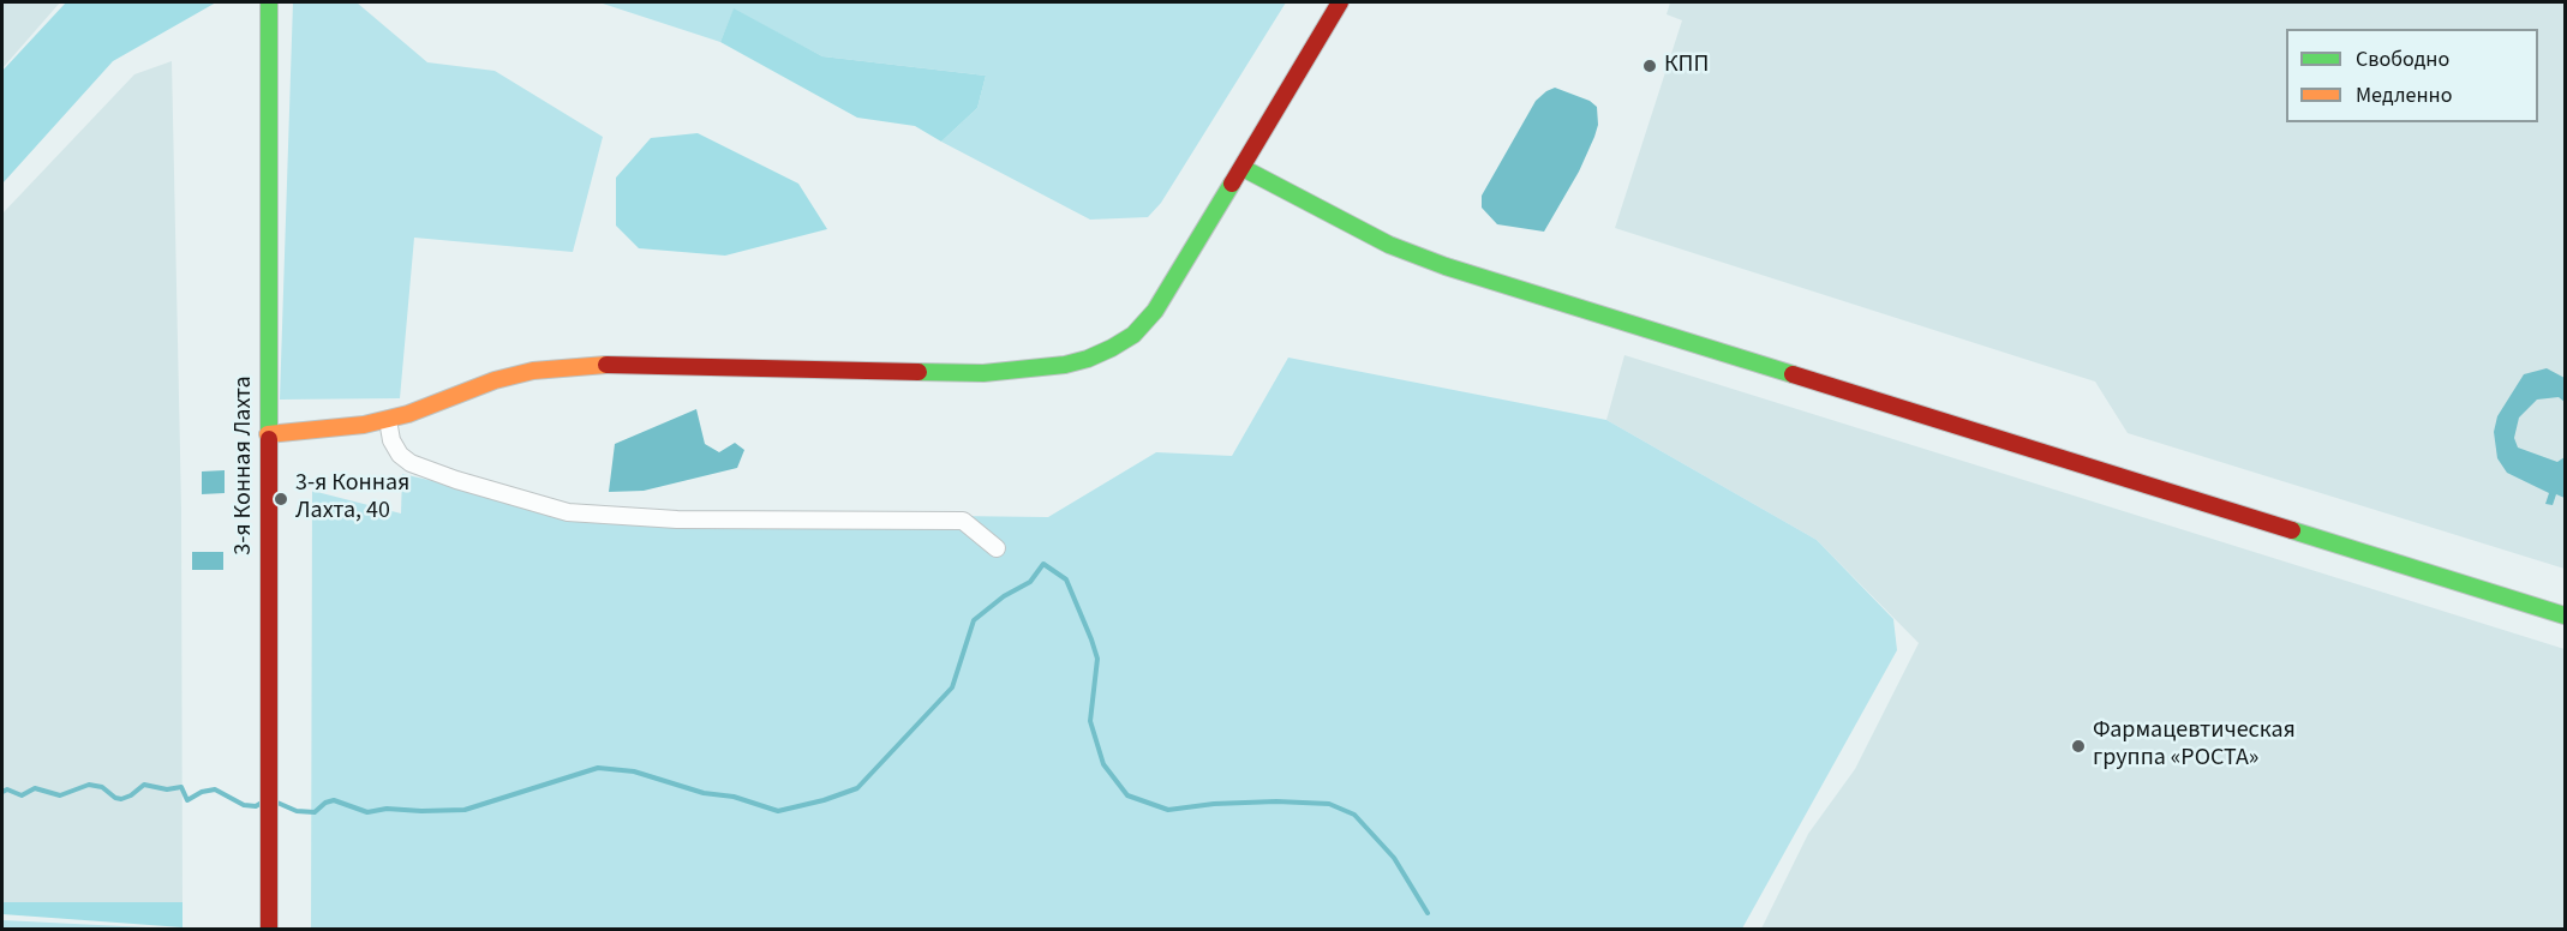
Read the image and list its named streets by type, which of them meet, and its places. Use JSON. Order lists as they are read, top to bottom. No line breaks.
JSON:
{"streets":{"street":["3-я Конная Лахта"]},"places":["КПП","3-я Конная Лахта, 40","Фармацевтическая группа «РОСТА»"],"legend":["Свободно","Медленно"]}
